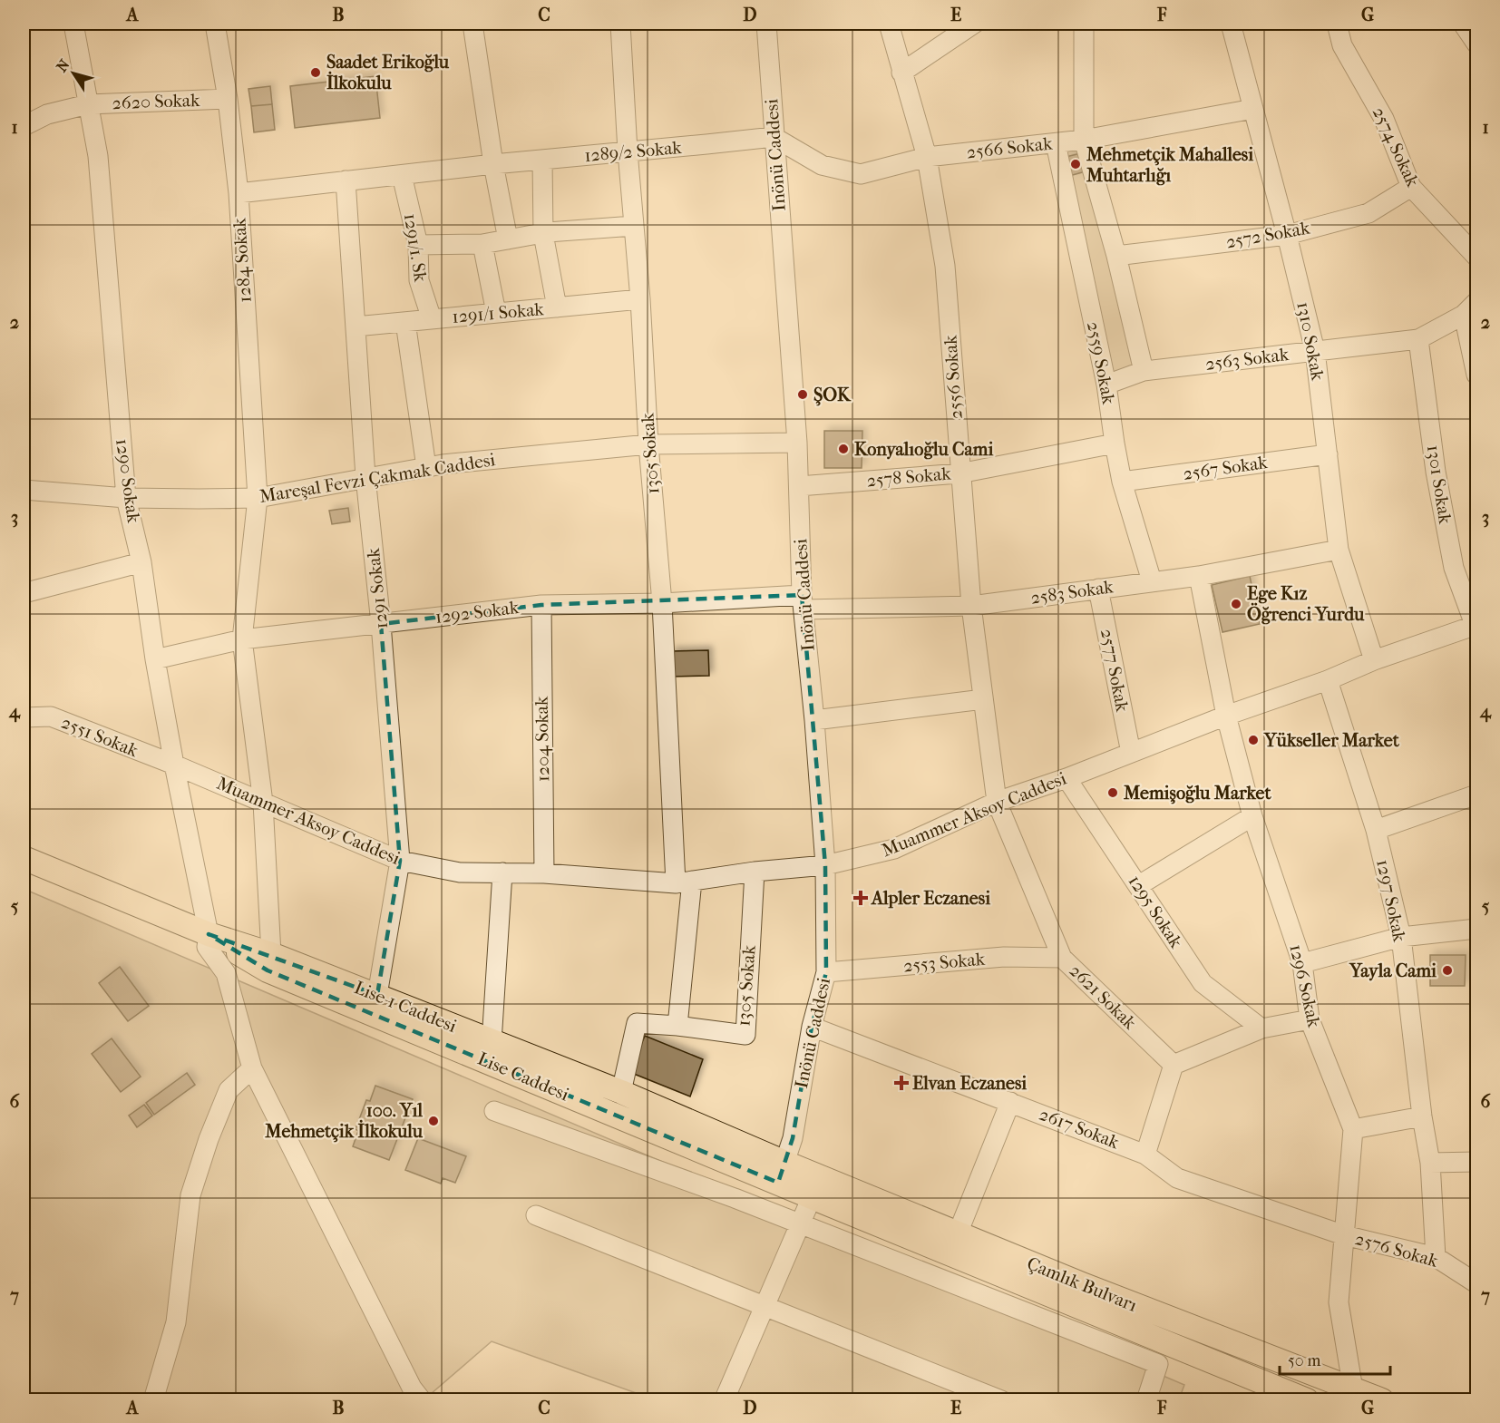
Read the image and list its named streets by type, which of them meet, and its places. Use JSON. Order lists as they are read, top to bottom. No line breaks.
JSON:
{"streets":{"main road":["Lise-1 Caddesi","Lise Caddesi","Çamlık Bulvarı"],"street":["2620 Sokak","2574 Sokak","2566 Sokak","1289/2 Sokak","Inönü Caddesi","2572 Sokak","1291/1. Sk","1284 Sokak","1291/1 Sokak","1310 Sokak","2563 Sokak","2559 Sokak","2556 Sokak","1305 Sokak","2567 Sokak","2578 Sokak","Mareşal Fevzi Çakmak Caddesi","1290 Sokak","1301 Sokak","1291 Sokak","2583 Sokak","1292 Sokak","2577 Sokak","2551 Sokak","1204 Sokak","Muammer Aksoy Caddesi","1297 Sokak","1295 Sokak","2553 Sokak","1296 Sokak","2621 Sokak","2617 Sokak","2576 Sokak"]},"crossings":[["2620 Sokak","1284 Sokak"],["2620 Sokak","1290 Sokak"],["2574 Sokak","2572 Sokak"],["2566 Sokak","1289/2 Sokak"],["2566 Sokak","Inönü Caddesi"],["2566 Sokak","1310 Sokak"],["2566 Sokak","2559 Sokak"],["2566 Sokak","2556 Sokak"],["1289/2 Sokak","Inönü Caddesi"],["1289/2 Sokak","1291/1. Sk"],["1289/2 Sokak","1284 Sokak"],["1289/2 Sokak","1305 Sokak"],["1289/2 Sokak","1291 Sokak"],["Inönü Caddesi","2578 Sokak"],["Inönü Caddesi","Mareşal Fevzi Çakmak Caddesi"],["Inönü Caddesi","2583 Sokak"],["Inönü Caddesi","1292 Sokak"],["Inönü Caddesi","Muammer Aksoy Caddesi"],["Inönü Caddesi","2553 Sokak"],["Inönü Caddesi","Lise-1 Caddesi"],["Inönü Caddesi","Lise Caddesi"],["Inönü Caddesi","2617 Sokak"],["Inönü Caddesi","Çamlık Bulvarı"],["2572 Sokak","1310 Sokak"],["1291/1. Sk","1291/1 Sokak"],["1284 Sokak","Mareşal Fevzi Çakmak Caddesi"],["1284 Sokak","1292 Sokak"],["1284 Sokak","Muammer Aksoy Caddesi"],["1284 Sokak","Lise-1 Caddesi"],["1291/1 Sokak","1305 Sokak"],["1291/1 Sokak","1291 Sokak"],["1310 Sokak","2563 Sokak"],["1310 Sokak","2567 Sokak"],["1310 Sokak","2583 Sokak"],["1310 Sokak","Muammer Aksoy Caddesi"],["2563 Sokak","2559 Sokak"],["2563 Sokak","1301 Sokak"],["2559 Sokak","2567 Sokak"],["2559 Sokak","2578 Sokak"],["2559 Sokak","2583 Sokak"],["2556 Sokak","2578 Sokak"],["2556 Sokak","2583 Sokak"],["2556 Sokak","Muammer Aksoy Caddesi"],["2556 Sokak","2621 Sokak"],["1305 Sokak","Mareşal Fevzi Çakmak Caddesi"],["1305 Sokak","1292 Sokak"],["1305 Sokak","Muammer Aksoy Caddesi"],["1305 Sokak","Lise-1 Caddesi"],["Mareşal Fevzi Çakmak Caddesi","1290 Sokak"],["Mareşal Fevzi Çakmak Caddesi","1291 Sokak"],["1290 Sokak","1292 Sokak"],["1290 Sokak","2551 Sokak"],["1290 Sokak","Muammer Aksoy Caddesi"],["1290 Sokak","Lise-1 Caddesi"],["1290 Sokak","Lise Caddesi"],["1301 Sokak","Muammer Aksoy Caddesi"],["1291 Sokak","1292 Sokak"],["1291 Sokak","Muammer Aksoy Caddesi"],["1291 Sokak","Lise-1 Caddesi"],["2583 Sokak","1292 Sokak"],["2583 Sokak","2577 Sokak"],["2583 Sokak","1296 Sokak"],["1292 Sokak","1204 Sokak"],["2577 Sokak","Muammer Aksoy Caddesi"],["2551 Sokak","Muammer Aksoy Caddesi"],["1204 Sokak","Muammer Aksoy Caddesi"],["Muammer Aksoy Caddesi","1297 Sokak"],["Muammer Aksoy Caddesi","1295 Sokak"],["Muammer Aksoy Caddesi","1296 Sokak"],["Muammer Aksoy Caddesi","2621 Sokak"],["1297 Sokak","2576 Sokak"],["2553 Sokak","2621 Sokak"],["1296 Sokak","2617 Sokak"],["1296 Sokak","2576 Sokak"],["1296 Sokak","Çamlık Bulvarı"],["Lise-1 Caddesi","Lise Caddesi"],["Lise-1 Caddesi","Çamlık Bulvarı"],["Lise Caddesi","Çamlık Bulvarı"],["2617 Sokak","2576 Sokak"]],"places":{"other":["Saadet Erikoğlu İlkokulu","Mehmetçik Mahallesi Muhtarlığı","ŞOK","Konyalıoğlu Cami","Ege Kız Öğrenci Yurdu","Yükseller Market","Memişoğlu Market","Yayla Cami","100. Yıl Mehmetçik İlkokulu"],"health":["Alpler Eczanesi","Elvan Eczanesi"]},"scale_bar":"50 m","north":"top left","grid":{"columns":["A","B","C","D","E","F","G"],"rows":["1","2","3","4","5","6","7"]}}
